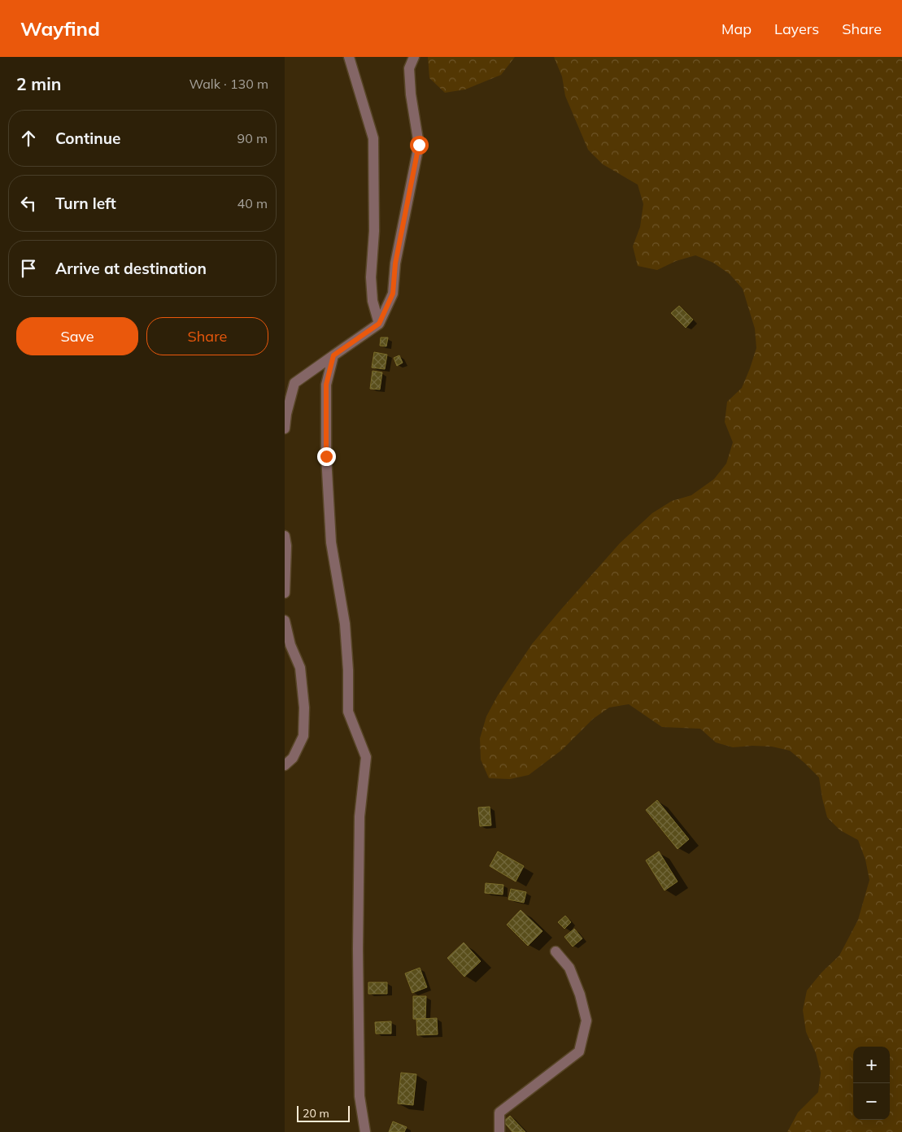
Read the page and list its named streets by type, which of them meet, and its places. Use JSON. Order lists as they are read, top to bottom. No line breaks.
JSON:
{"scale_bar":"20 m","page":{"header":"Wayfind","nav":["Map","Layers","Share"],"heading":["2 min","Walk · 130 m"],"list":[["Continue","90 m"],["Turn left","40 m"],"Arrive at destination"],"buttons":["Save","Share"],"map_buttons":["+","−"],"scale":"20 m"}}
